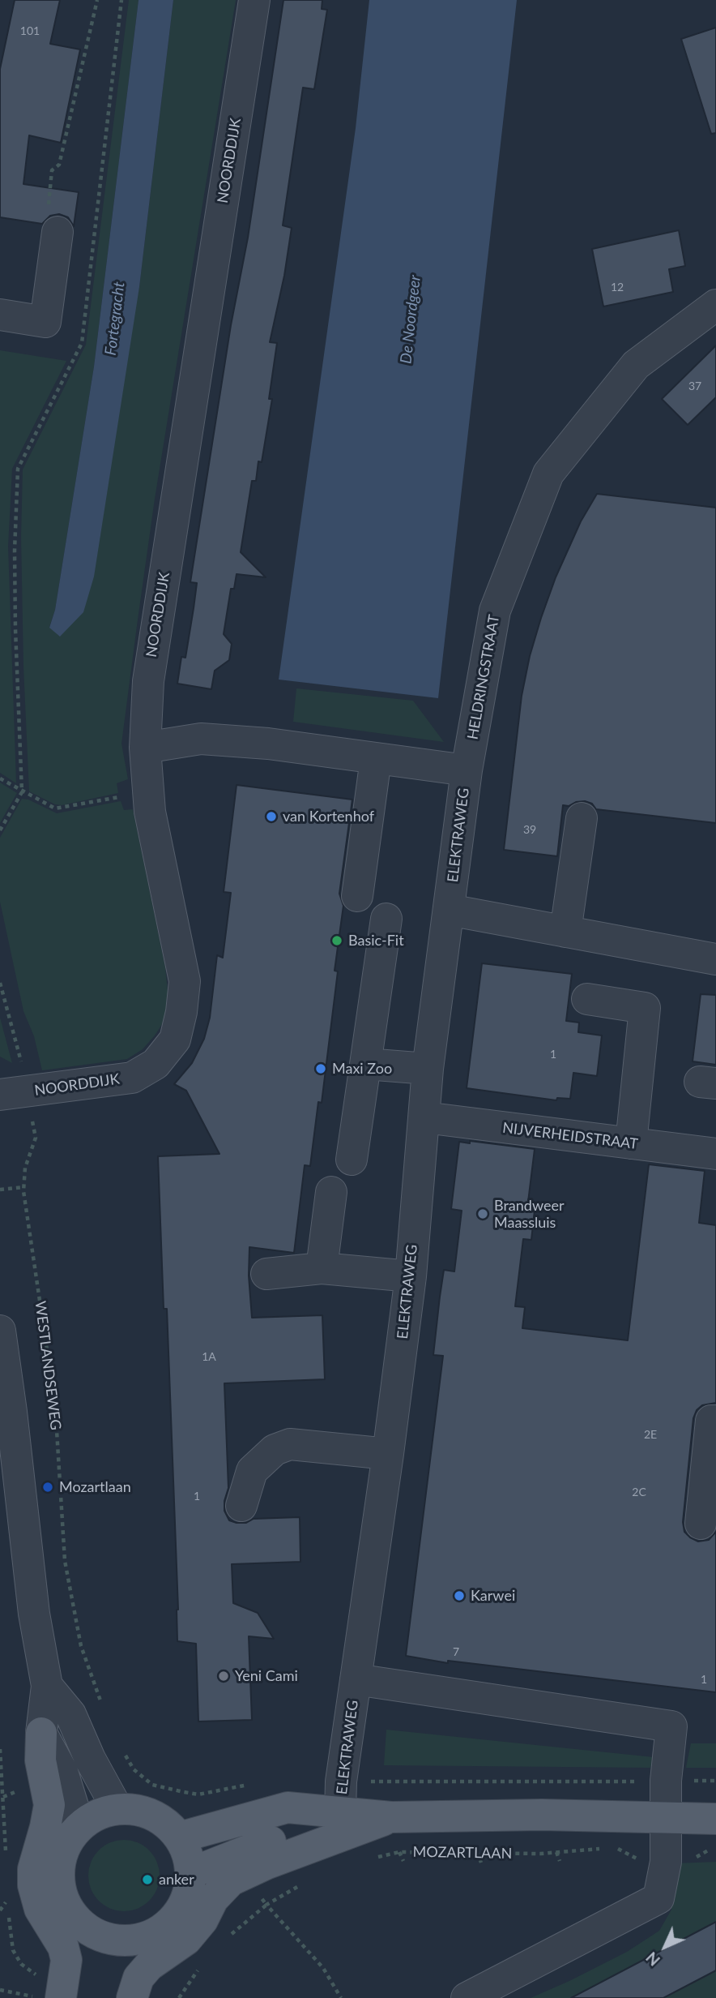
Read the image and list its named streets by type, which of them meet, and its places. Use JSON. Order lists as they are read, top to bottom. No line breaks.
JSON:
{"streets":{"street":["NOORDDIJK","HELDRINGSTRAAT","ELEKTRAWEG","NIJVERHEIDSTRAAT"],"path":["WESTLANDSEWEG","MOZARTLAAN"]},"crossings":[["NOORDDIJK","WESTLANDSEWEG"],["HELDRINGSTRAAT","ELEKTRAWEG"],["ELEKTRAWEG","NIJVERHEIDSTRAAT"]],"water":["Fortegracht","De Noordgeer"],"places":["van Kortenhof","Basic-Fit","Maxi Zoo","Brandweer Maassluis","Mozartlaan","Karwei","Yeni Cami","anker"],"house_numbers":["101","12","37","39","1","1A","2E","2C","1","7","1"],"north":"bottom left"}
